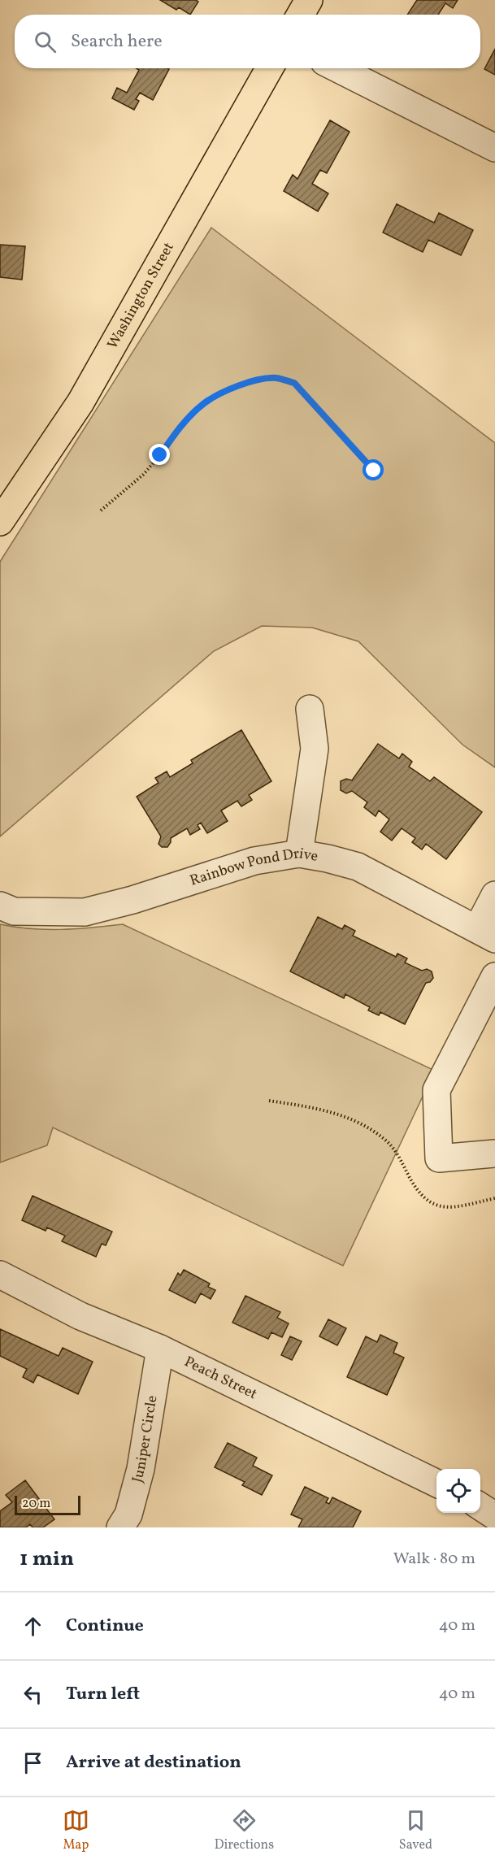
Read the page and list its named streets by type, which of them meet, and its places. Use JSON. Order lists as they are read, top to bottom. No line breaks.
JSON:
{"streets":{"main road":["Washington Street"],"street":["Rainbow Pond Drive","Peach Street","Juniper Circle"]},"crossings":[["Peach Street","Juniper Circle"]],"scale_bar":"20 m","page":{"search":"Search here","scale":"20 m","heading":["1 min","Walk · 80 m"],"list":[["Continue","40 m"],["Turn left","40 m"],"Arrive at destination"],"nav":["Map","Directions","Saved"]}}
